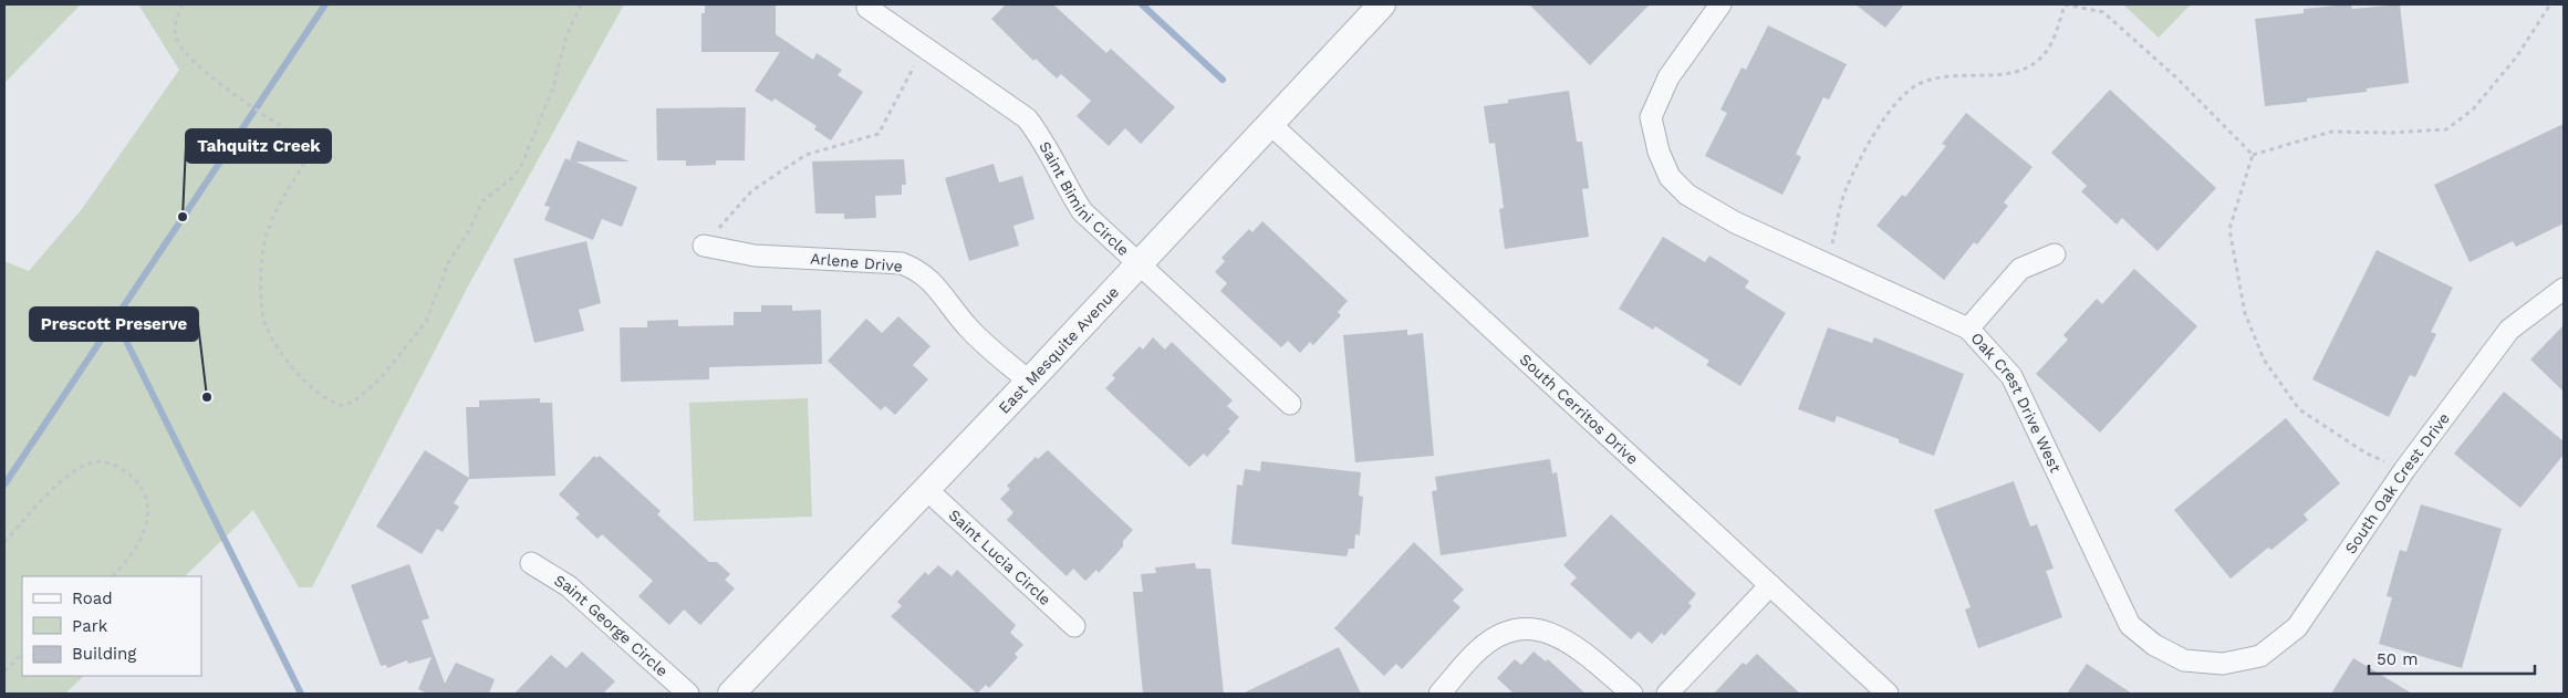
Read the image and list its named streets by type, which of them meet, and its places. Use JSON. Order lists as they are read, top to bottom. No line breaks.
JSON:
{"streets":{"street":["Saint Bimini Circle","Arlene Drive","East Mesquite Avenue","Oak Crest Drive West","South Cerritos Drive","South Oak Crest Drive","Saint Lucia Circle","Saint George Circle"]},"crossings":[["Saint Bimini Circle","East Mesquite Avenue"],["Arlene Drive","East Mesquite Avenue"],["East Mesquite Avenue","South Cerritos Drive"],["East Mesquite Avenue","Saint Lucia Circle"],["Oak Crest Drive West","South Oak Crest Drive"]],"places":["Tahquitz Creek","Prescott Preserve"],"legend":["Road","Park","Building"],"scale_bar":"50 m"}
